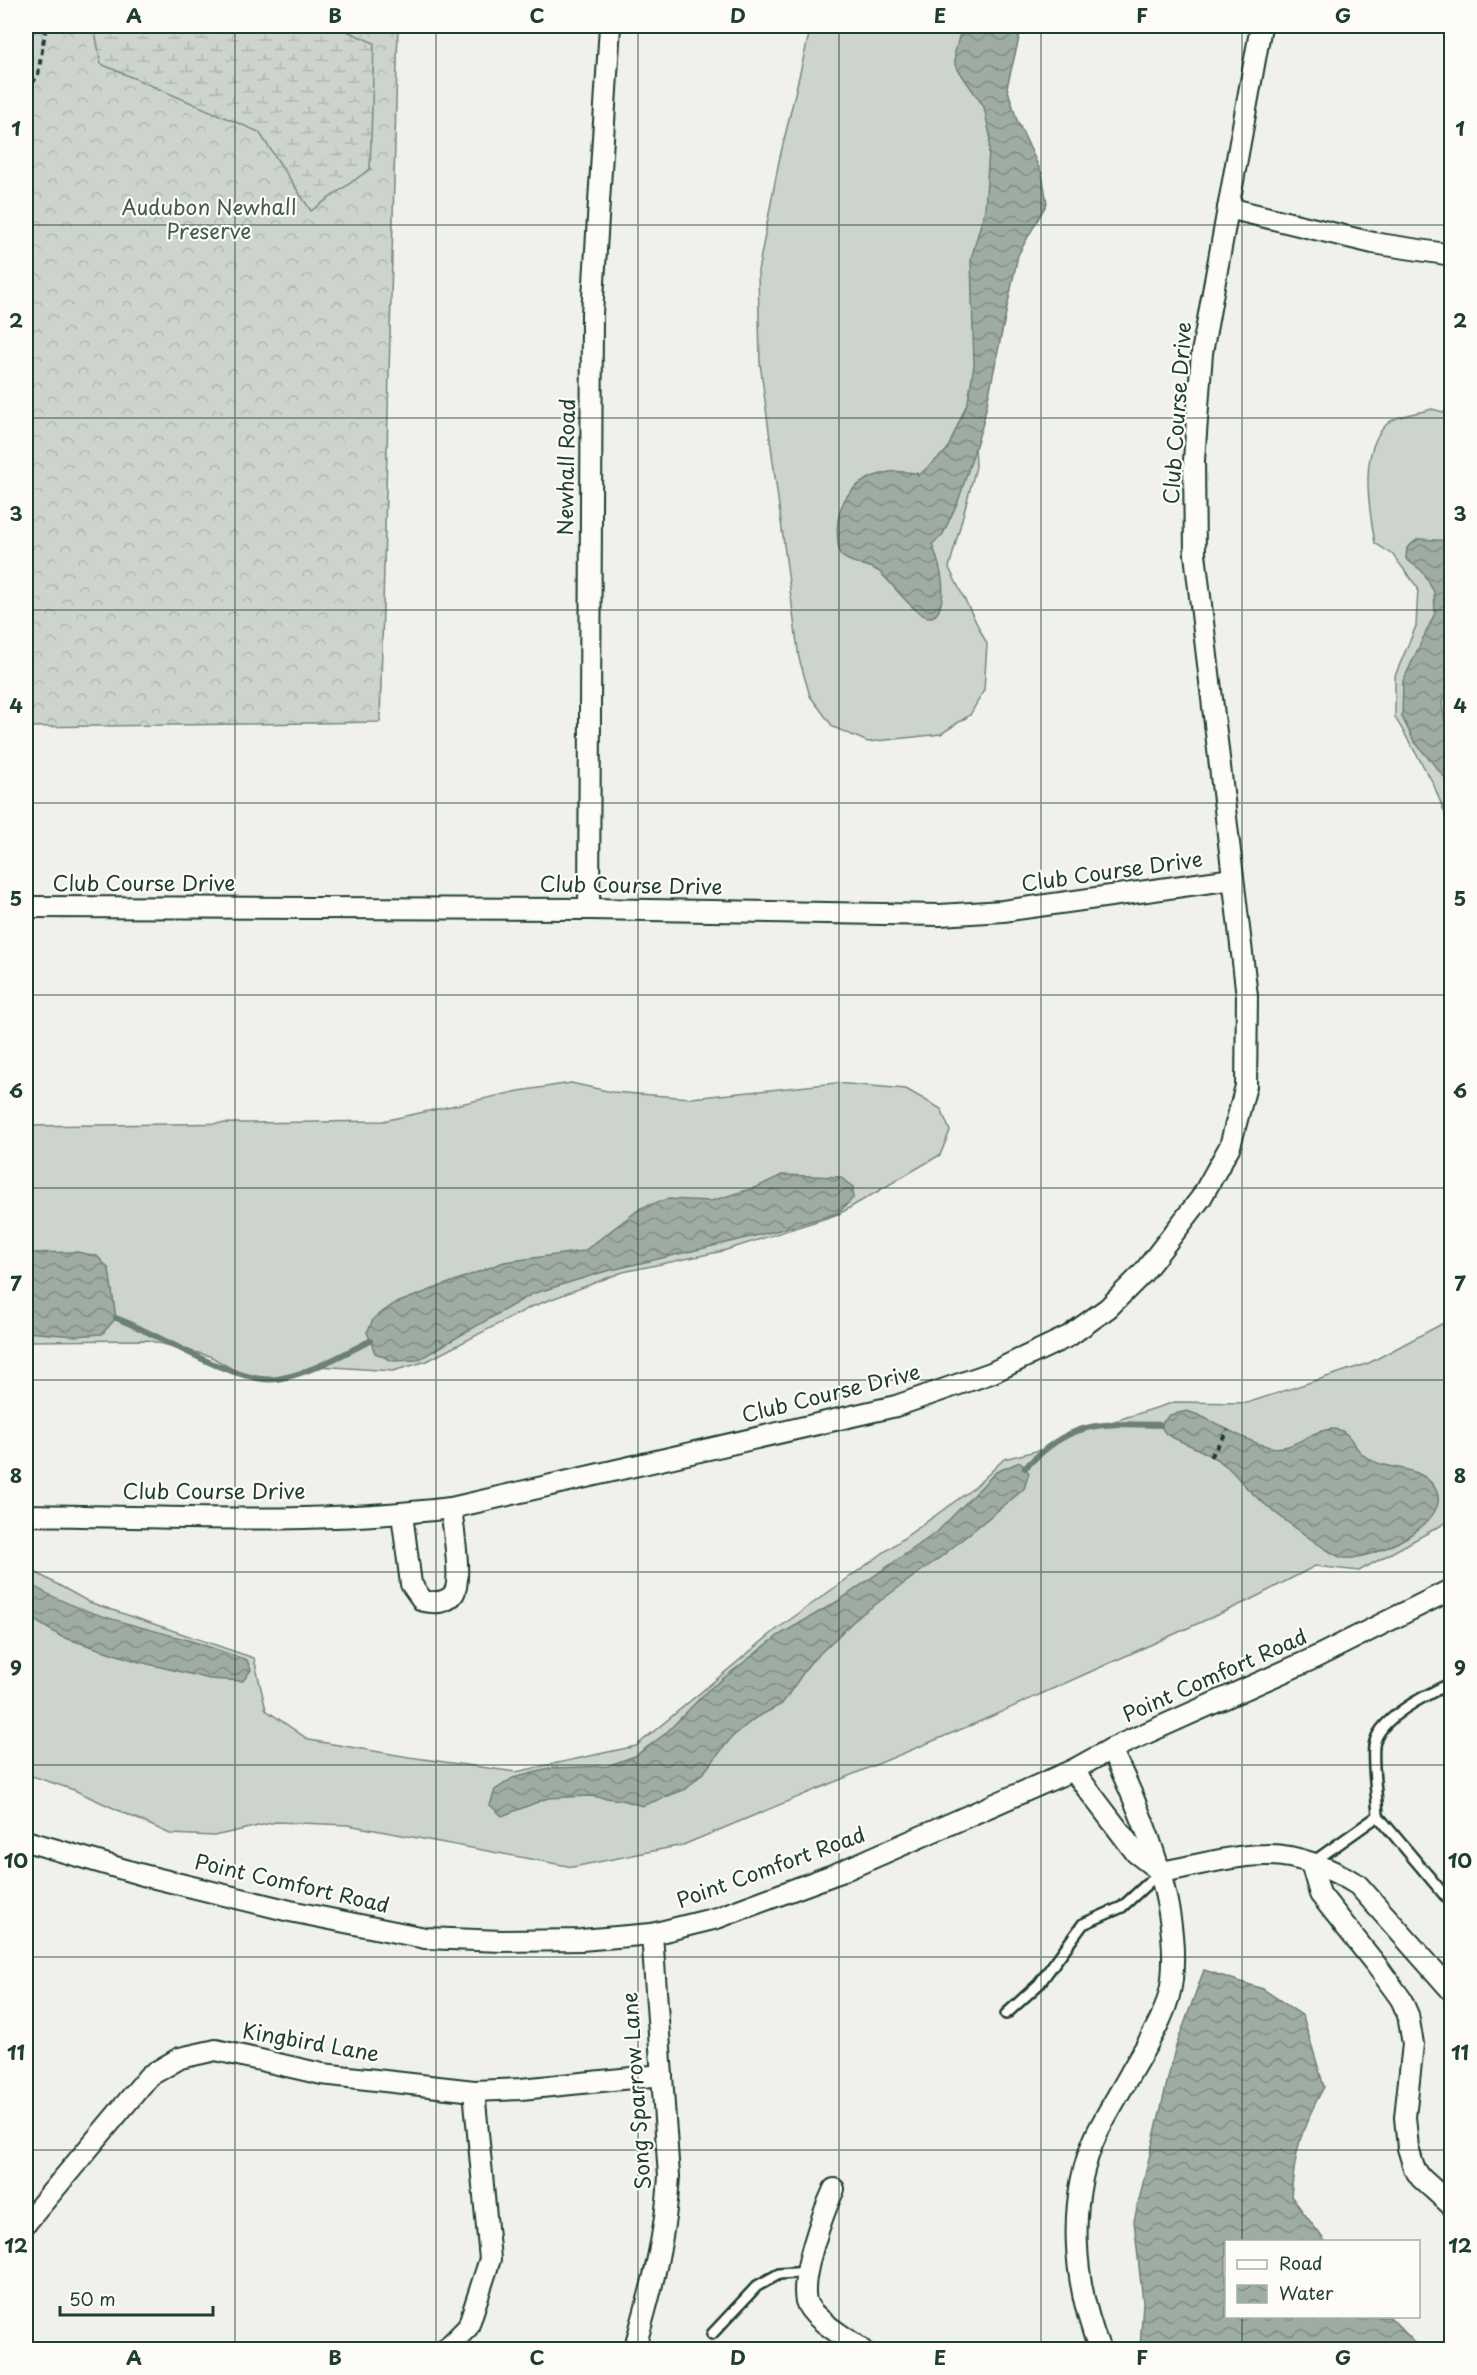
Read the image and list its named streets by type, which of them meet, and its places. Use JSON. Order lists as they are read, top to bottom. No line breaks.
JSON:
{"streets":{"street":["Club Course Drive","Newhall Road","Point Comfort Road","Kingbird Lane","Song Sparrow Lane"]},"crossings":[["Club Course Drive","Newhall Road"],["Point Comfort Road","Song Sparrow Lane"],["Kingbird Lane","Song Sparrow Lane"]],"parks":["Audubon Newhall Preserve"],"legend":["Road","Water"],"scale_bar":"50 m","grid":{"columns":["A","B","C","D","E","F","G"],"rows":["1","2","3","4","5","6","7","8","9","10","11","12"]}}
